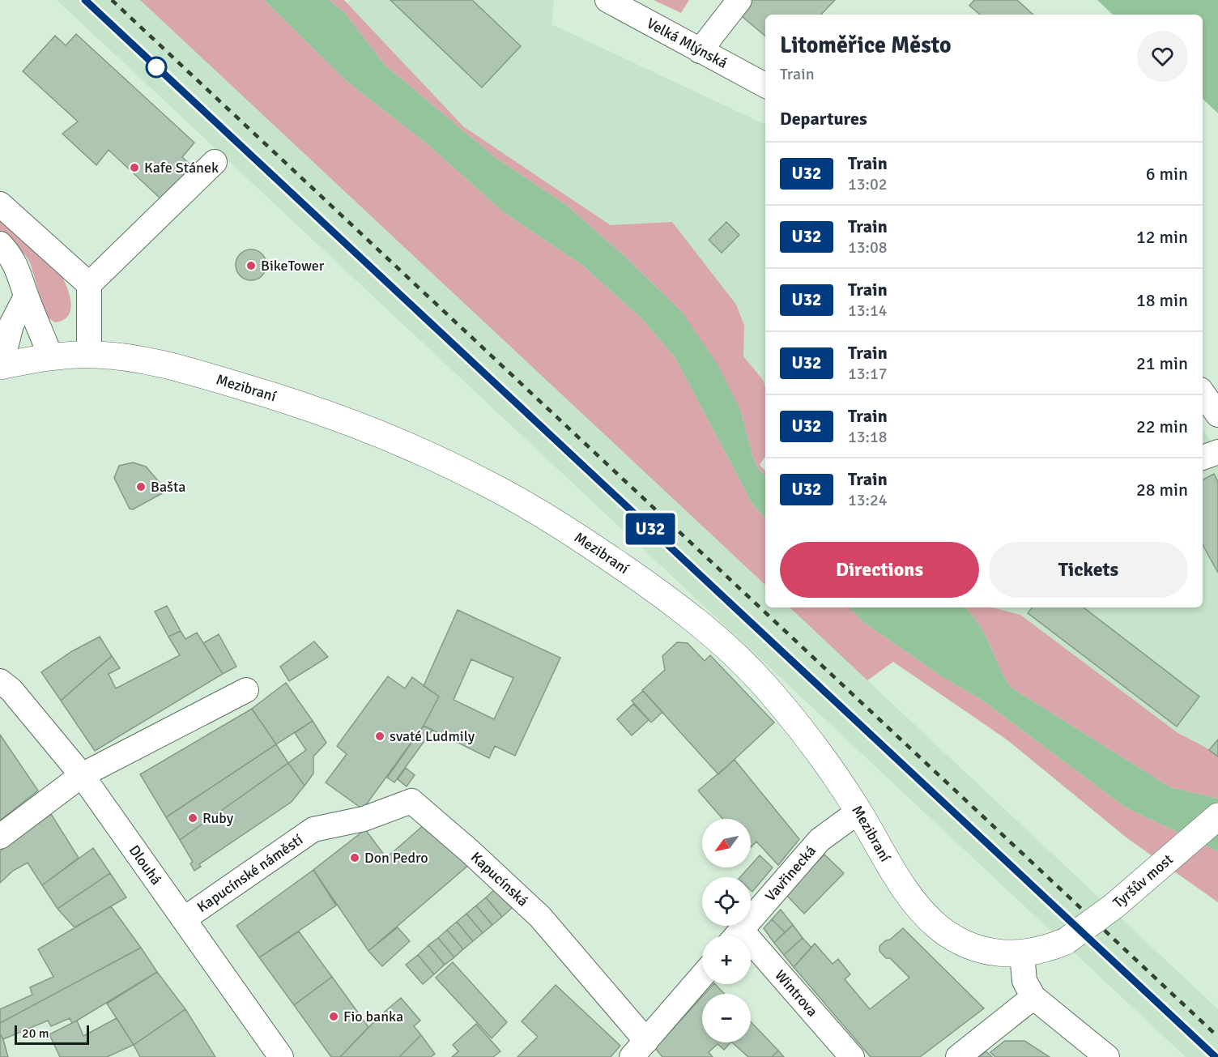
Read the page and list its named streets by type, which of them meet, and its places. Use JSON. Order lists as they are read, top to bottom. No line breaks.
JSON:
{"streets":{"main road":["Mezibraní","Tyršův most"],"street":["Velká Mlýnská","Dlouhá","Kapucínské náměstí","Vavřinecká","Kapucínská","Wintrova"]},"crossings":[["Mezibraní","Vavřinecká"],["Mezibraní","Tyršův most"],["Dlouhá","Kapucínské náměstí"],["Kapucínské náměstí","Kapucínská"]],"places":["Kafe Stánek","BikeTower","Bašta","svaté Ludmily","Ruby","Don Pedro","Fio banka"],"scale_bar":"20 m","north":"bottom left","page":{"on_map":"U32","heading":[["Litoměřice Město","Train"],"Departures"],"list":[{"mark":"U32","name":"Train","note":"13:02","value":"6 min"},{"mark":"U32","name":"Train","note":"13:08","value":"12 min"},{"mark":"U32","name":"Train","note":"13:14","value":"18 min"},{"mark":"U32","name":"Train","note":"13:17","value":"21 min"},{"mark":"U32","name":"Train","note":"13:18","value":"22 min"},{"mark":"U32","name":"Train","note":"13:24","value":"28 min"}],"buttons":["Directions","Tickets"],"map_buttons":["+","−"],"scale":"20 m"}}
